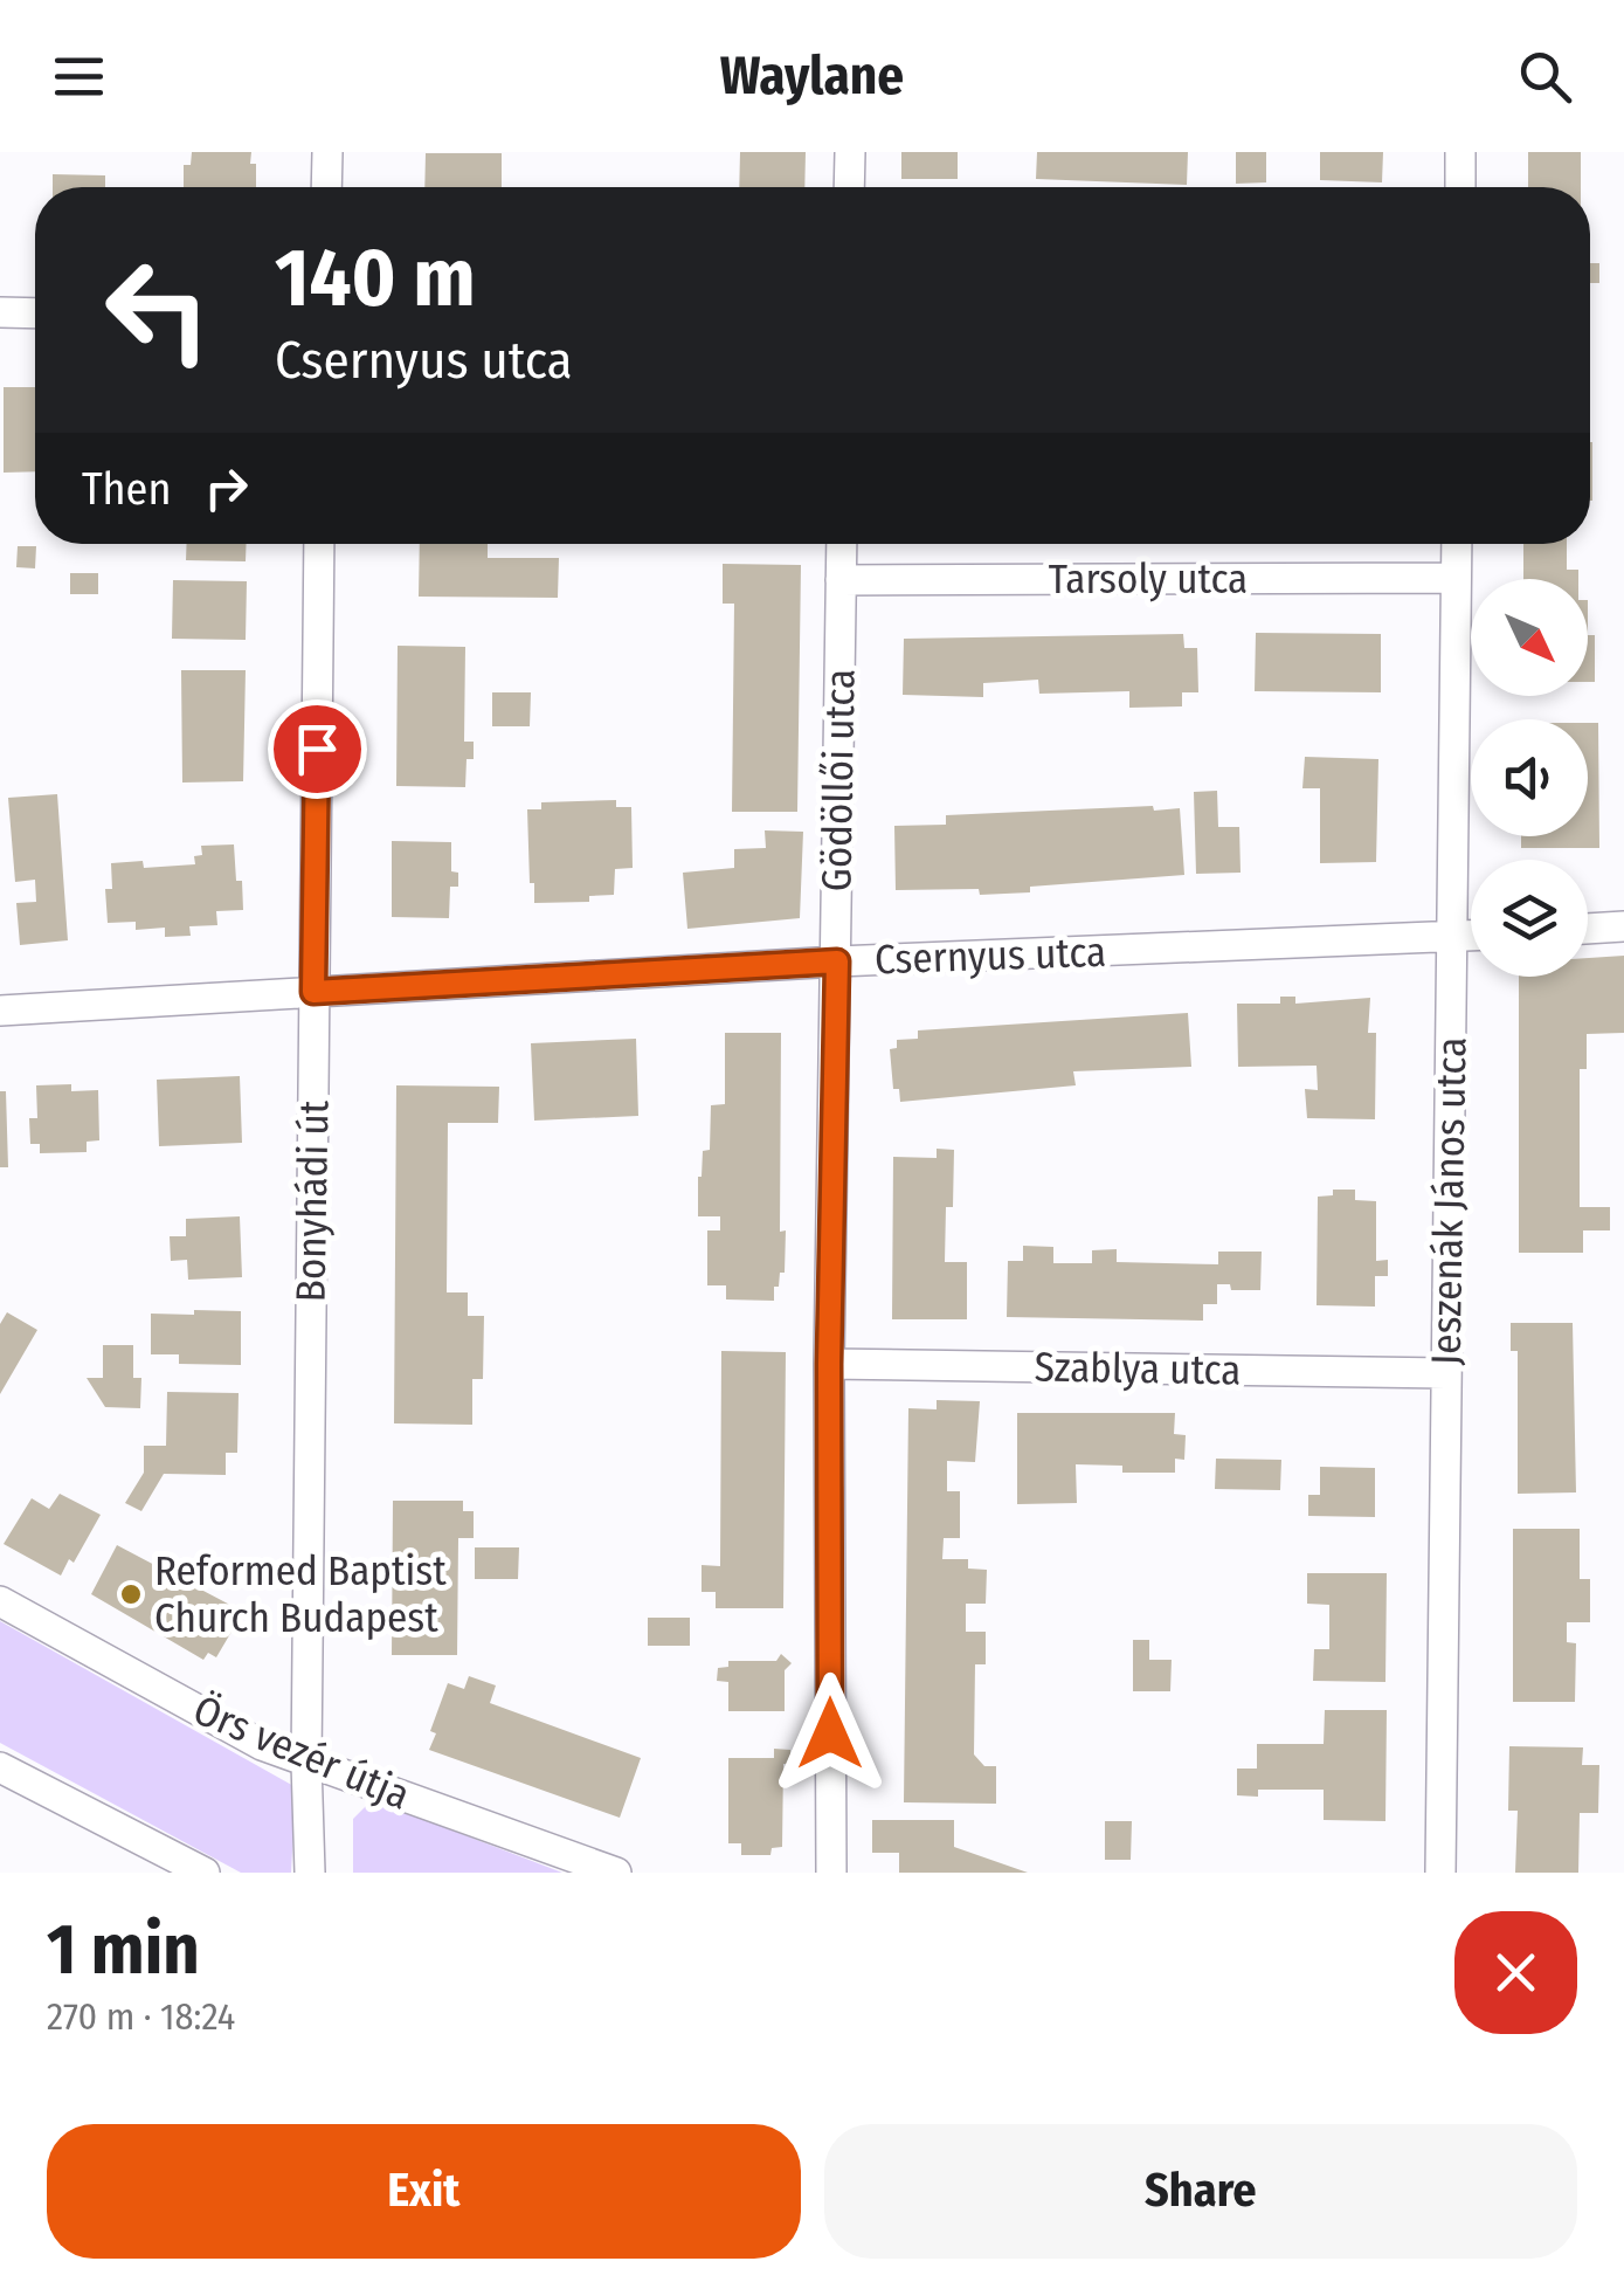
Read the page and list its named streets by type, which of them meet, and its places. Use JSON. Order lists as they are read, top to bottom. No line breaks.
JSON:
{"streets":{"street":["Tarsoly utca","Gödöllői utca","Csernyus utca","Bonyhádi út","Jeszenák János utca","Szablya utca","Örs vezér útja"]},"crossings":[["Tarsoly utca","Gödöllői utca"],["Tarsoly utca","Jeszenák János utca"],["Gödöllői utca","Csernyus utca"],["Gödöllői utca","Szablya utca"],["Csernyus utca","Bonyhádi út"],["Csernyus utca","Jeszenák János utca"],["Bonyhádi út","Örs vezér útja"],["Jeszenák János utca","Szablya utca"]],"places":["Reformed Baptist Church Budapest"],"north":"bottom right","page":{"header":"Waylane","turn":["140 m","Csernyus utca"],"then":"Then","heading":["1 min","270 m · 18:24"],"buttons":["Exit","Share"]}}
